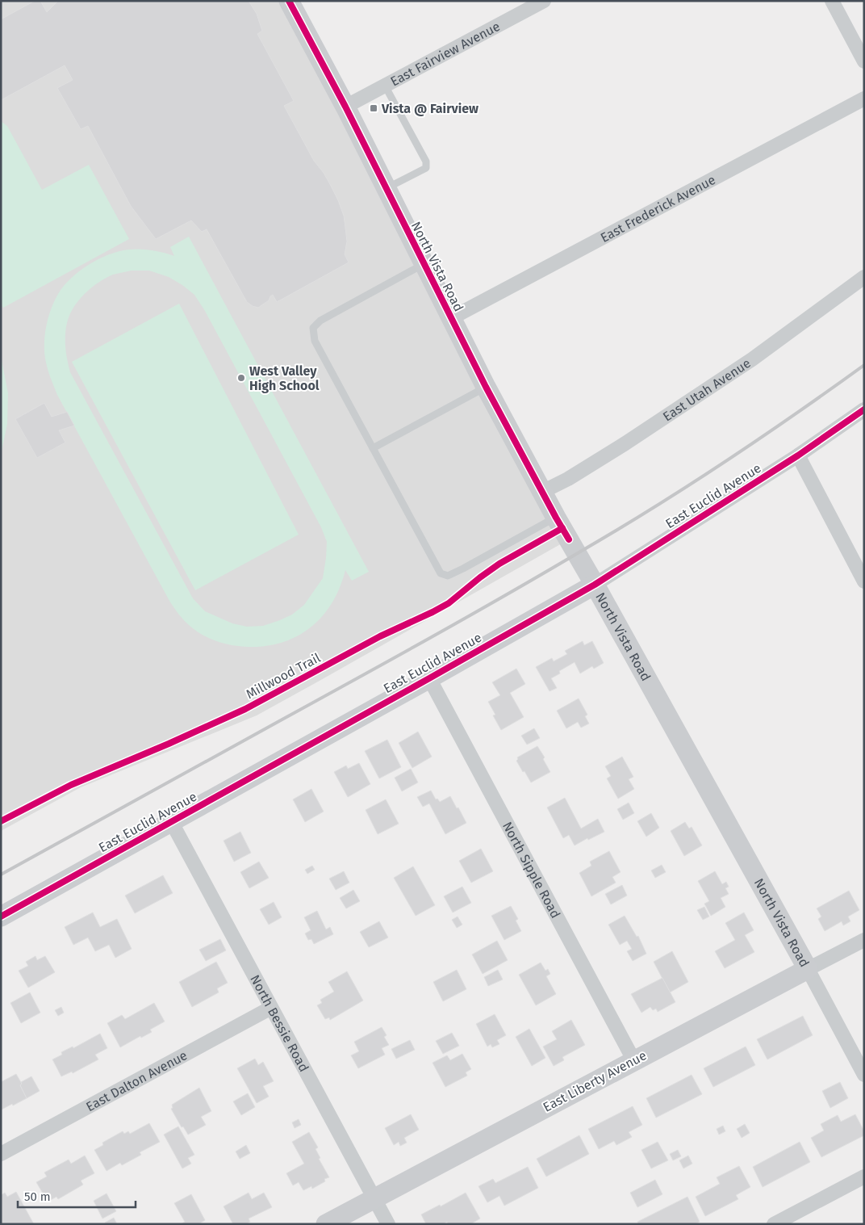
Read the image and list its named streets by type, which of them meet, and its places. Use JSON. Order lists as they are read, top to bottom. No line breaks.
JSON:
{"streets":{"street":["East Fairview Avenue","East Frederick Avenue","North Vista Road","East Utah Avenue","East Euclid Avenue","North Sipple Road","North Bessie Road","East Dalton Avenue","East Liberty Avenue"],"cycle path":["Millwood Trail"]},"crossings":[["East Fairview Avenue","North Vista Road"],["East Frederick Avenue","North Vista Road"],["North Vista Road","East Utah Avenue"],["North Vista Road","East Euclid Avenue"],["North Vista Road","East Liberty Avenue"],["East Euclid Avenue","North Sipple Road"],["East Euclid Avenue","North Bessie Road"],["North Sipple Road","East Liberty Avenue"],["North Bessie Road","East Dalton Avenue"],["North Bessie Road","East Liberty Avenue"]],"places":{"transit":["Vista @ Fairview"],"other":["West Valley High School"]},"scale_bar":"50 m"}
